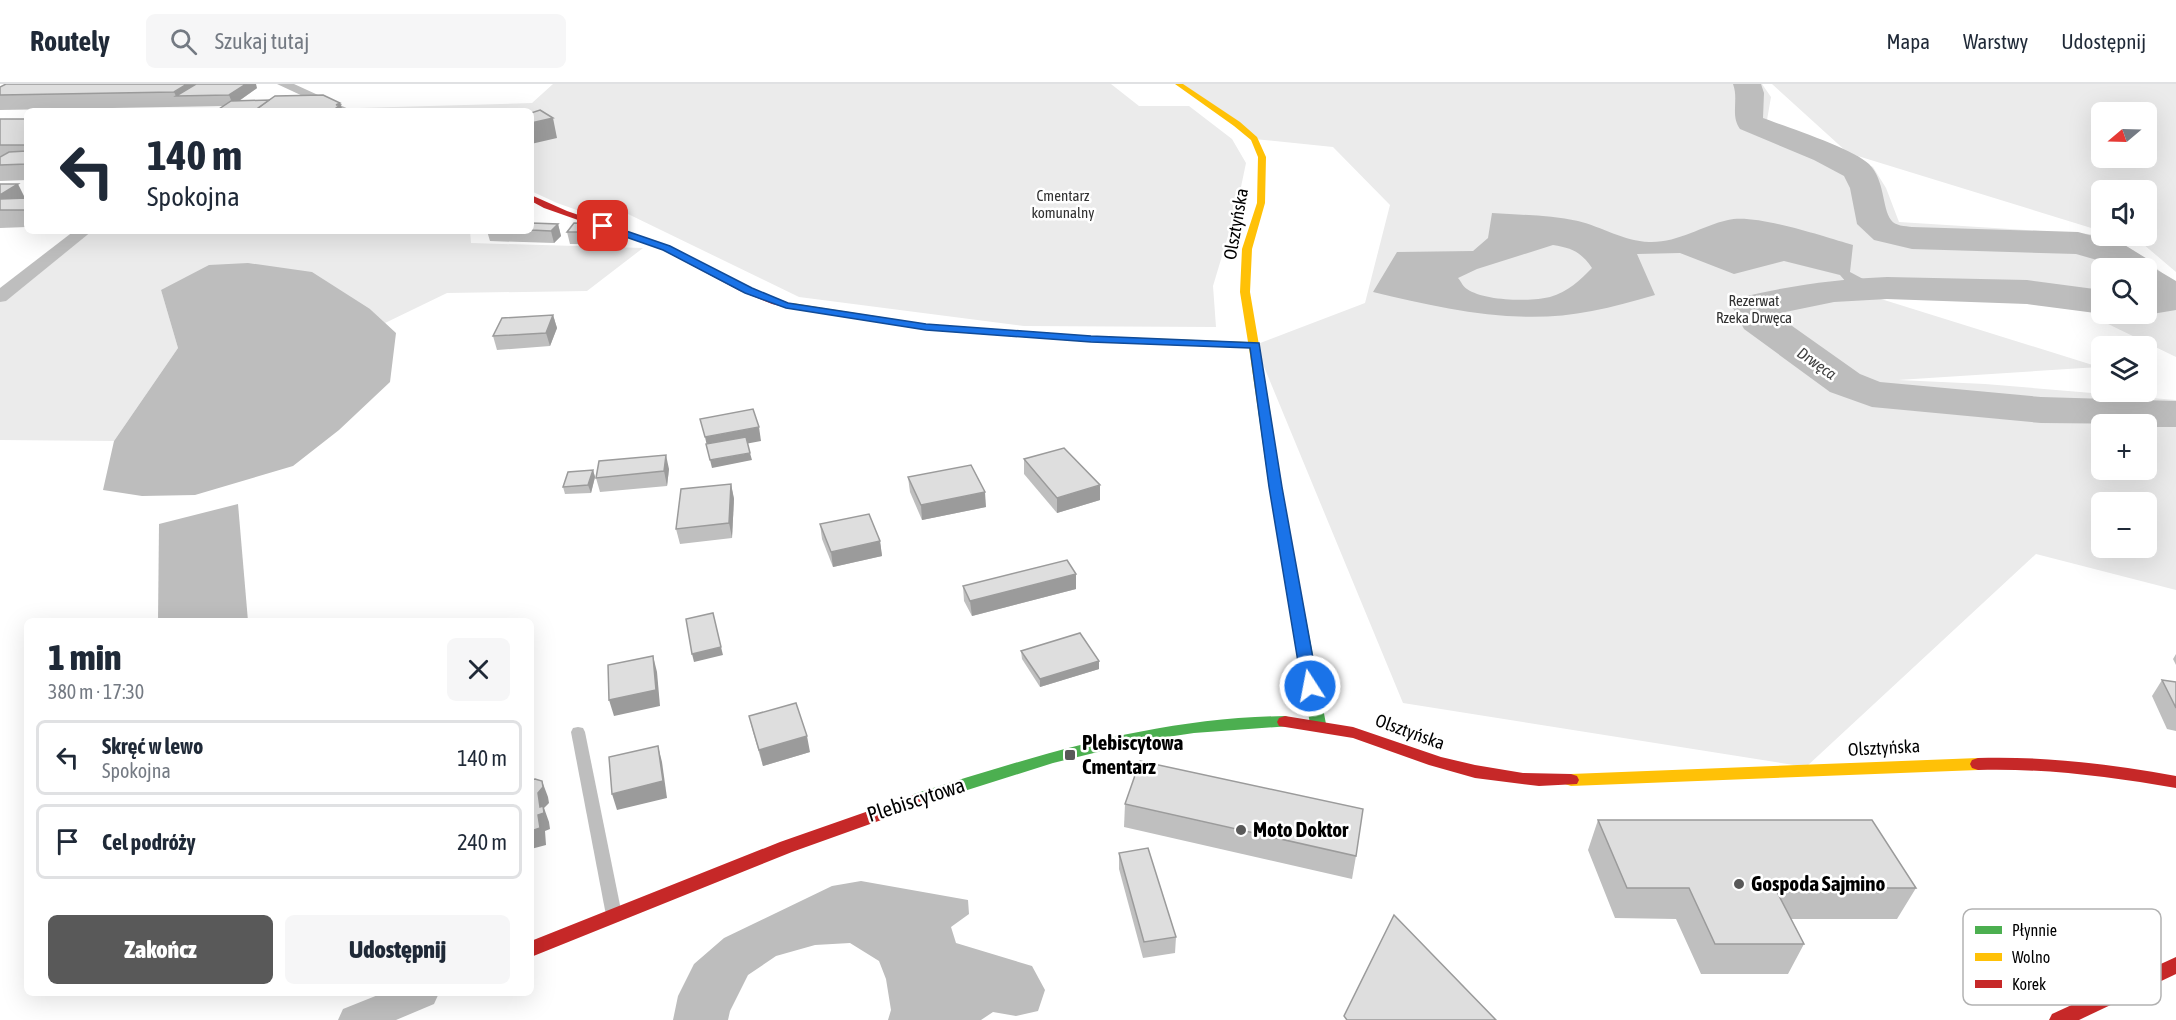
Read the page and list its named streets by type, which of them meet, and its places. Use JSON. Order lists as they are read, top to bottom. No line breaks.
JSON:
{"streets":{"main road":["Olsztyńska","Plebiscytowa"]},"crossings":[["Olsztyńska","Plebiscytowa"]],"water":["Drwęca"],"parks":["Cmentarz komunalny","Rezerwat Rzeka Drwęca"],"places":{"transit":["Plebiscytowa Cmentarz"],"other":["Moto Doktor","Gospoda Sajmino"]},"legend":["Płynnie","Wolno","Korek"],"north":"left","page":{"header":"Routely","search":"Szukaj tutaj","nav":["Mapa","Warstwy","Udostępnij"],"map_buttons":["+","−"],"turn":["140 m","Spokojna"],"heading":["1 min","380 m · 17:30"],"list":[{"name":"Skręć w lewo","note":"Spokojna","value":"140 m"},{"name":"Cel podróży","value":"240 m"}],"buttons":["Zakończ","Udostępnij"]}}
